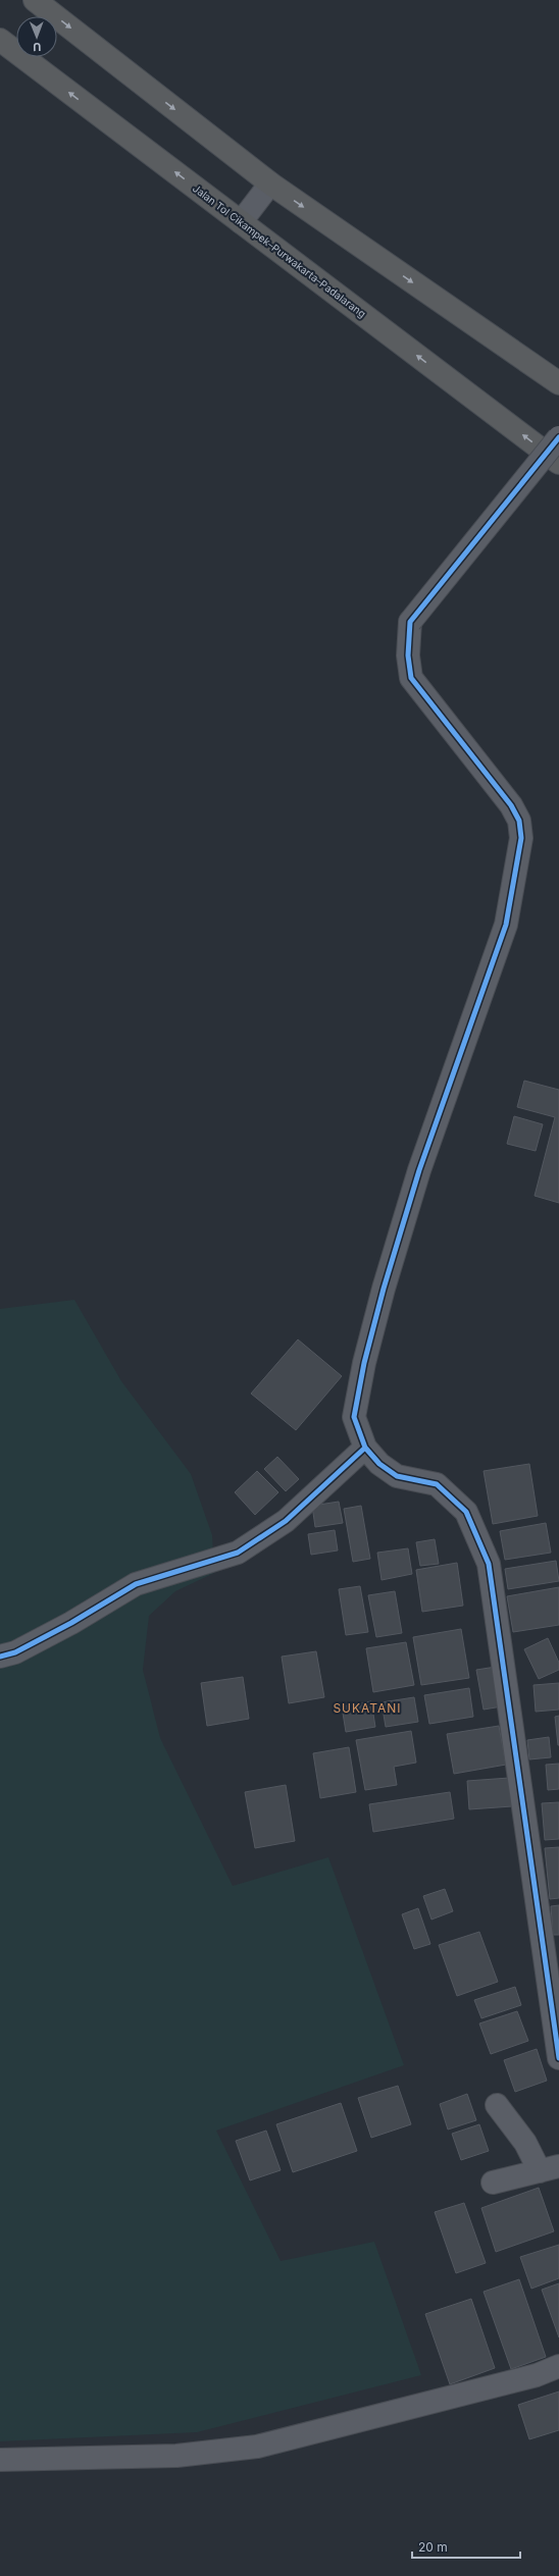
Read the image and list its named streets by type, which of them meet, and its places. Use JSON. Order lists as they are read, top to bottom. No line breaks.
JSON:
{"streets":{"highway":["Jalan Tol Cikampek–Purwakarta–Padalarang"]},"districts":["SUKATANI"],"scale_bar":"20 m","north":"bottom"}
